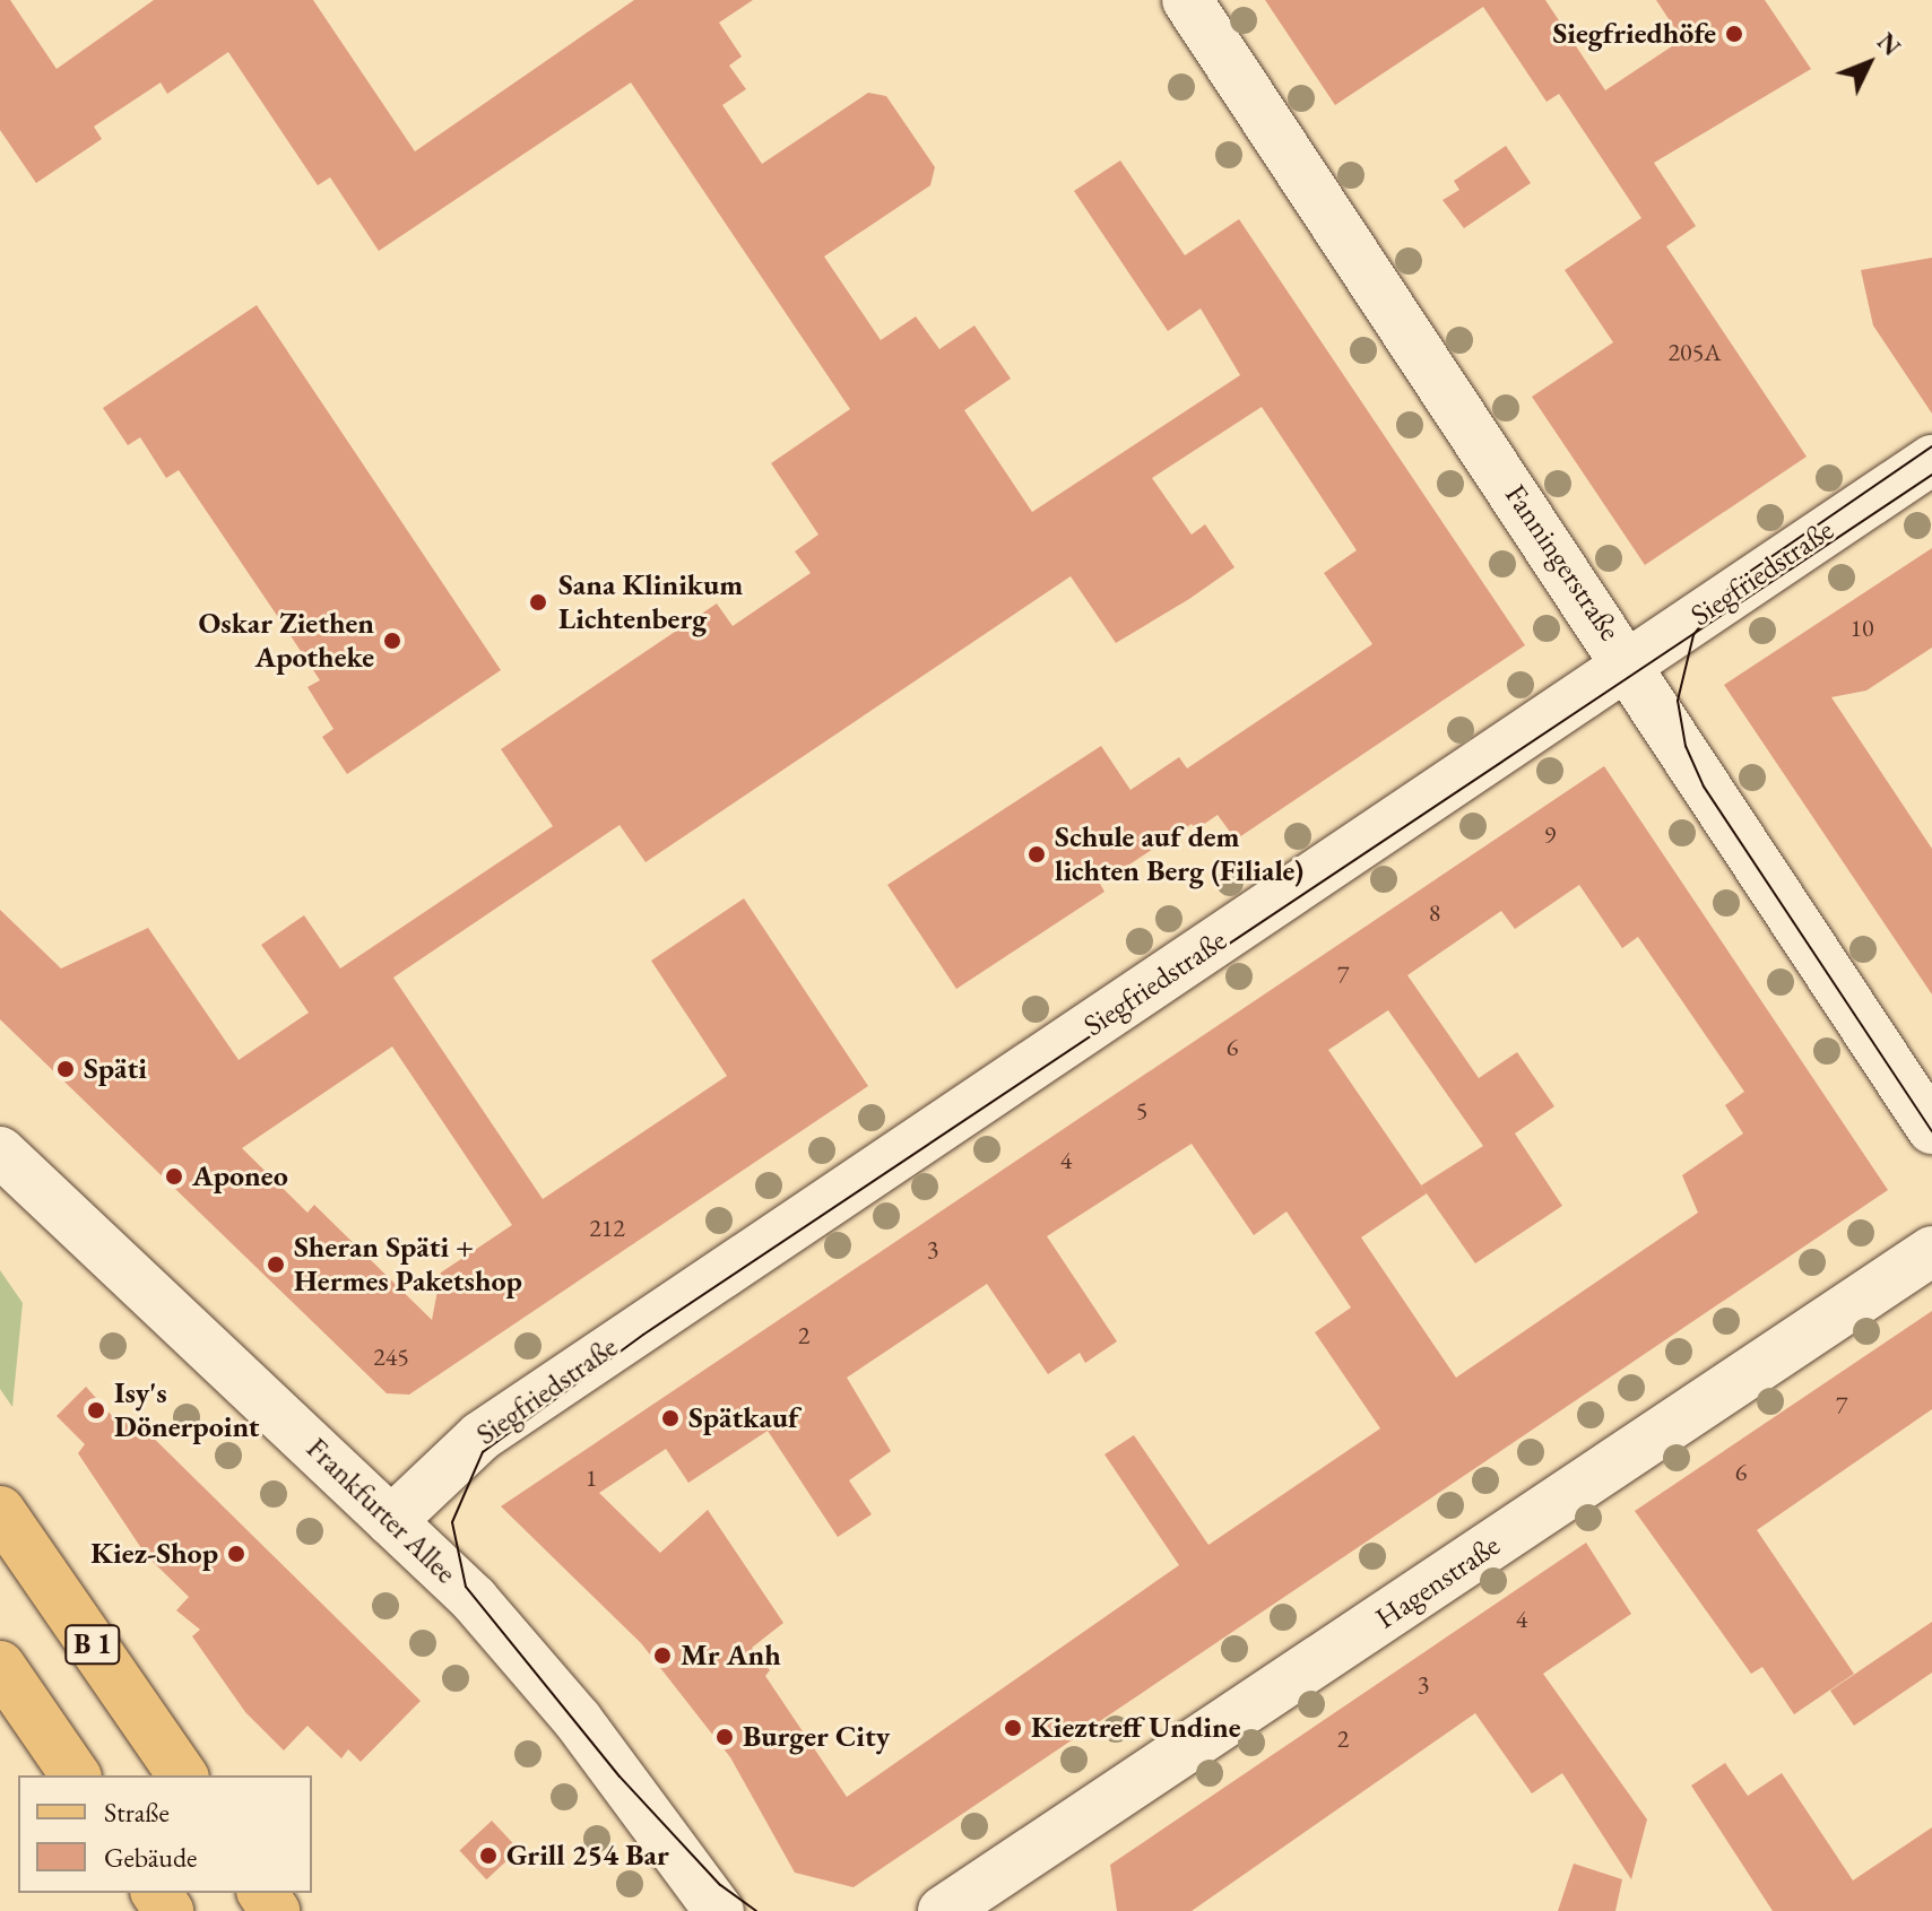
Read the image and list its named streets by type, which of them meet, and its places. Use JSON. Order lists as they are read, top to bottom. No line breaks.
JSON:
{"streets":{"main road":["B 1"],"street":["Fanningerstraße","Siegfriedstraße","Frankfurter Allee","Hagenstraße"]},"crossings":[["Fanningerstraße","Siegfriedstraße"],["Siegfriedstraße","Frankfurter Allee"]],"places":["Siegfriedhöfe","Sana Klinikum Lichtenberg","Oskar Ziethen Apotheke","Schule auf dem lichten Berg (Filiale)","Späti","Aponeo","Sheran Späti + Hermes Paketshop","Isy's Dönerpoint","Spätkauf","Kiez-Shop","Mr Anh","Kieztreff Undine","Burger City","Grill 254 Bar"],"house_numbers":["205A","10","9","8","7","6","5","4","212","3","2","245","7","6","1","4","3","2"],"legend":["Straße","Gebäude"],"north":"top right"}
